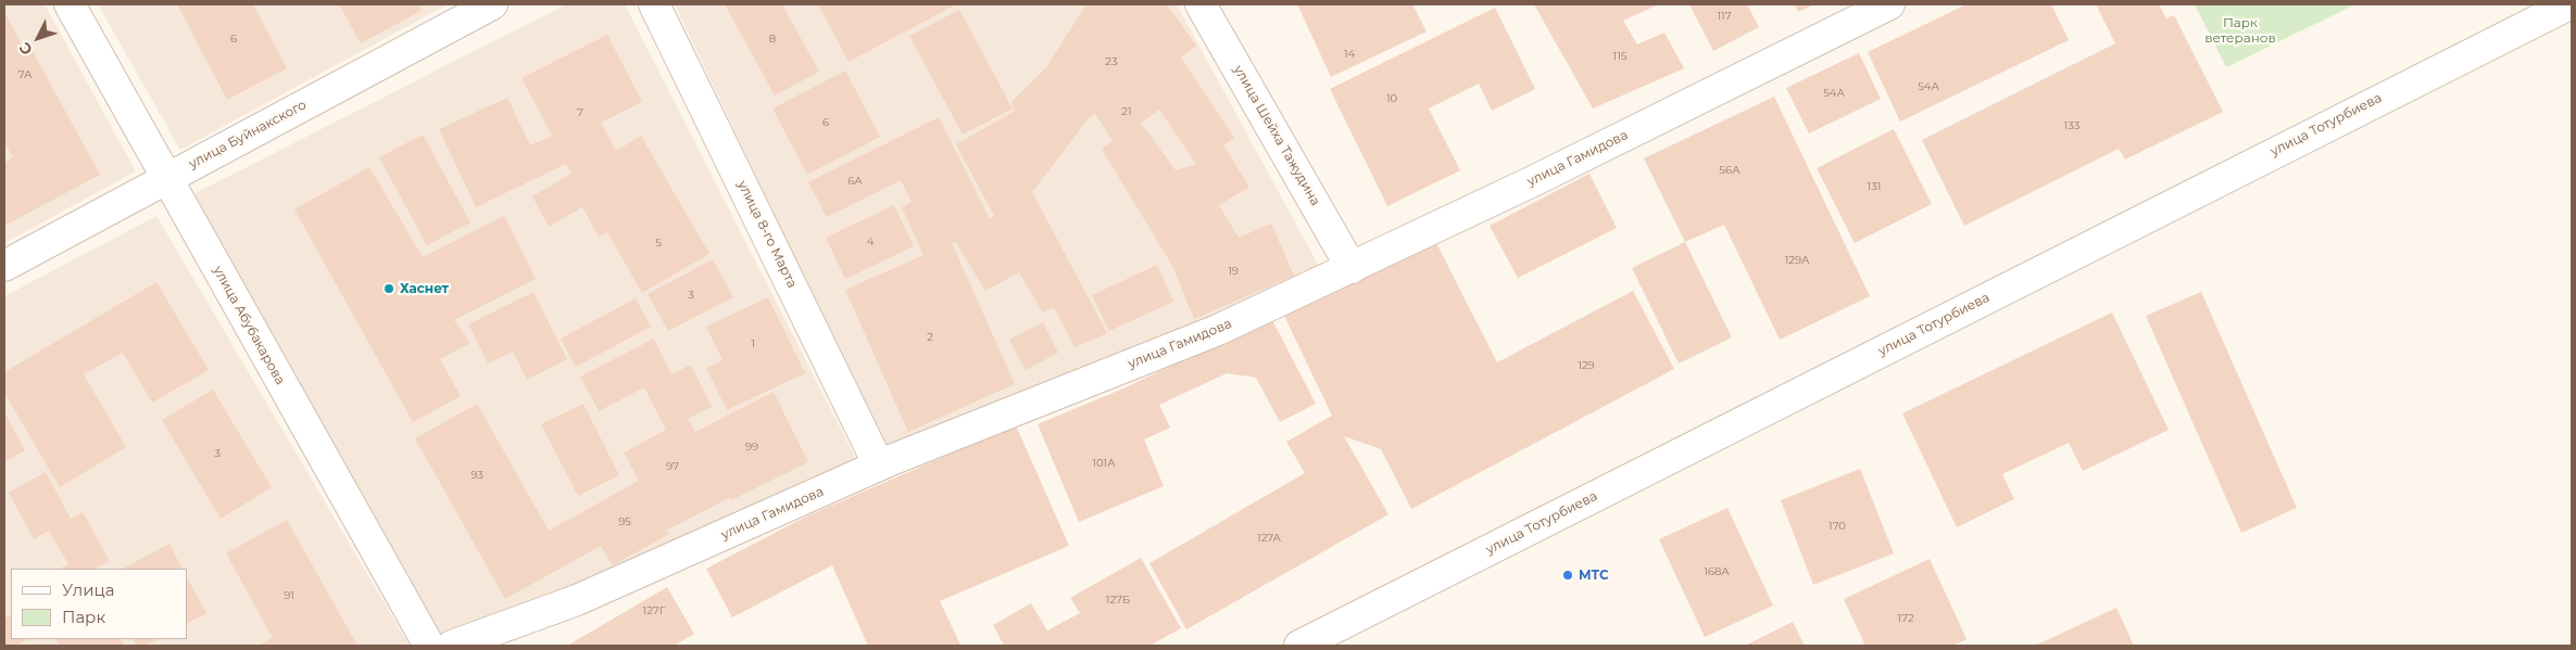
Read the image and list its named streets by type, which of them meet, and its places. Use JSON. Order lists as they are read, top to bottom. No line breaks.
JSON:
{"streets":{"street":["улица Тотурбиева","улица Буйнакского","улица Шейха Тажудина","улица Гамидова","улица 8-го Марта","улица Абубакарова"]},"crossings":[["улица Буйнакского","улица Абубакарова"],["улица Шейха Тажудина","улица Гамидова"],["улица Гамидова","улица 8-го Марта"]],"parks":["Парк ветеранов"],"places":["Хаснет","МТС"],"house_numbers":["117","6","8","14","115","23","7А","54А","54А","10","21","7","6","133","56А","6А","131","4","5","129А","19","3","2","1","129","99","3","101А","97","93","95","170","127А","168А","91","127Б","127Г","172"],"legend":["Улица","Парк"],"north":"bottom left"}
